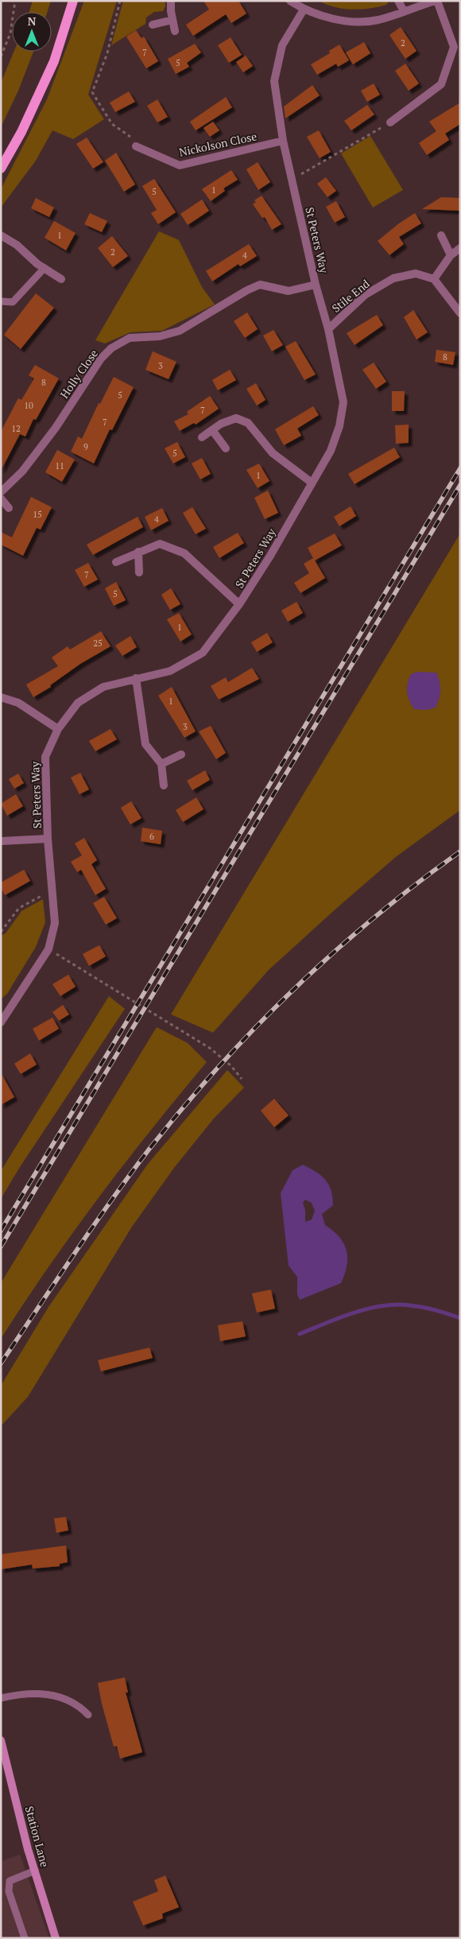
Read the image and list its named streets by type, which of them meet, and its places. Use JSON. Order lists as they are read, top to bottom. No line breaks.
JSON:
{"streets":{"street":["Nickolson Close","St Peters Way","Stile End","Holly Close","Station Lane"]},"crossings":[["Nickolson Close","St Peters Way"],["St Peters Way","Stile End"],["St Peters Way","Holly Close"]],"house_numbers":["2","7","5","1","5","1","2","4","8","3","8","5","10","7","7","12","9","5","11","1","15","4","7","5","1","25","1","3","6"],"north":"top"}
